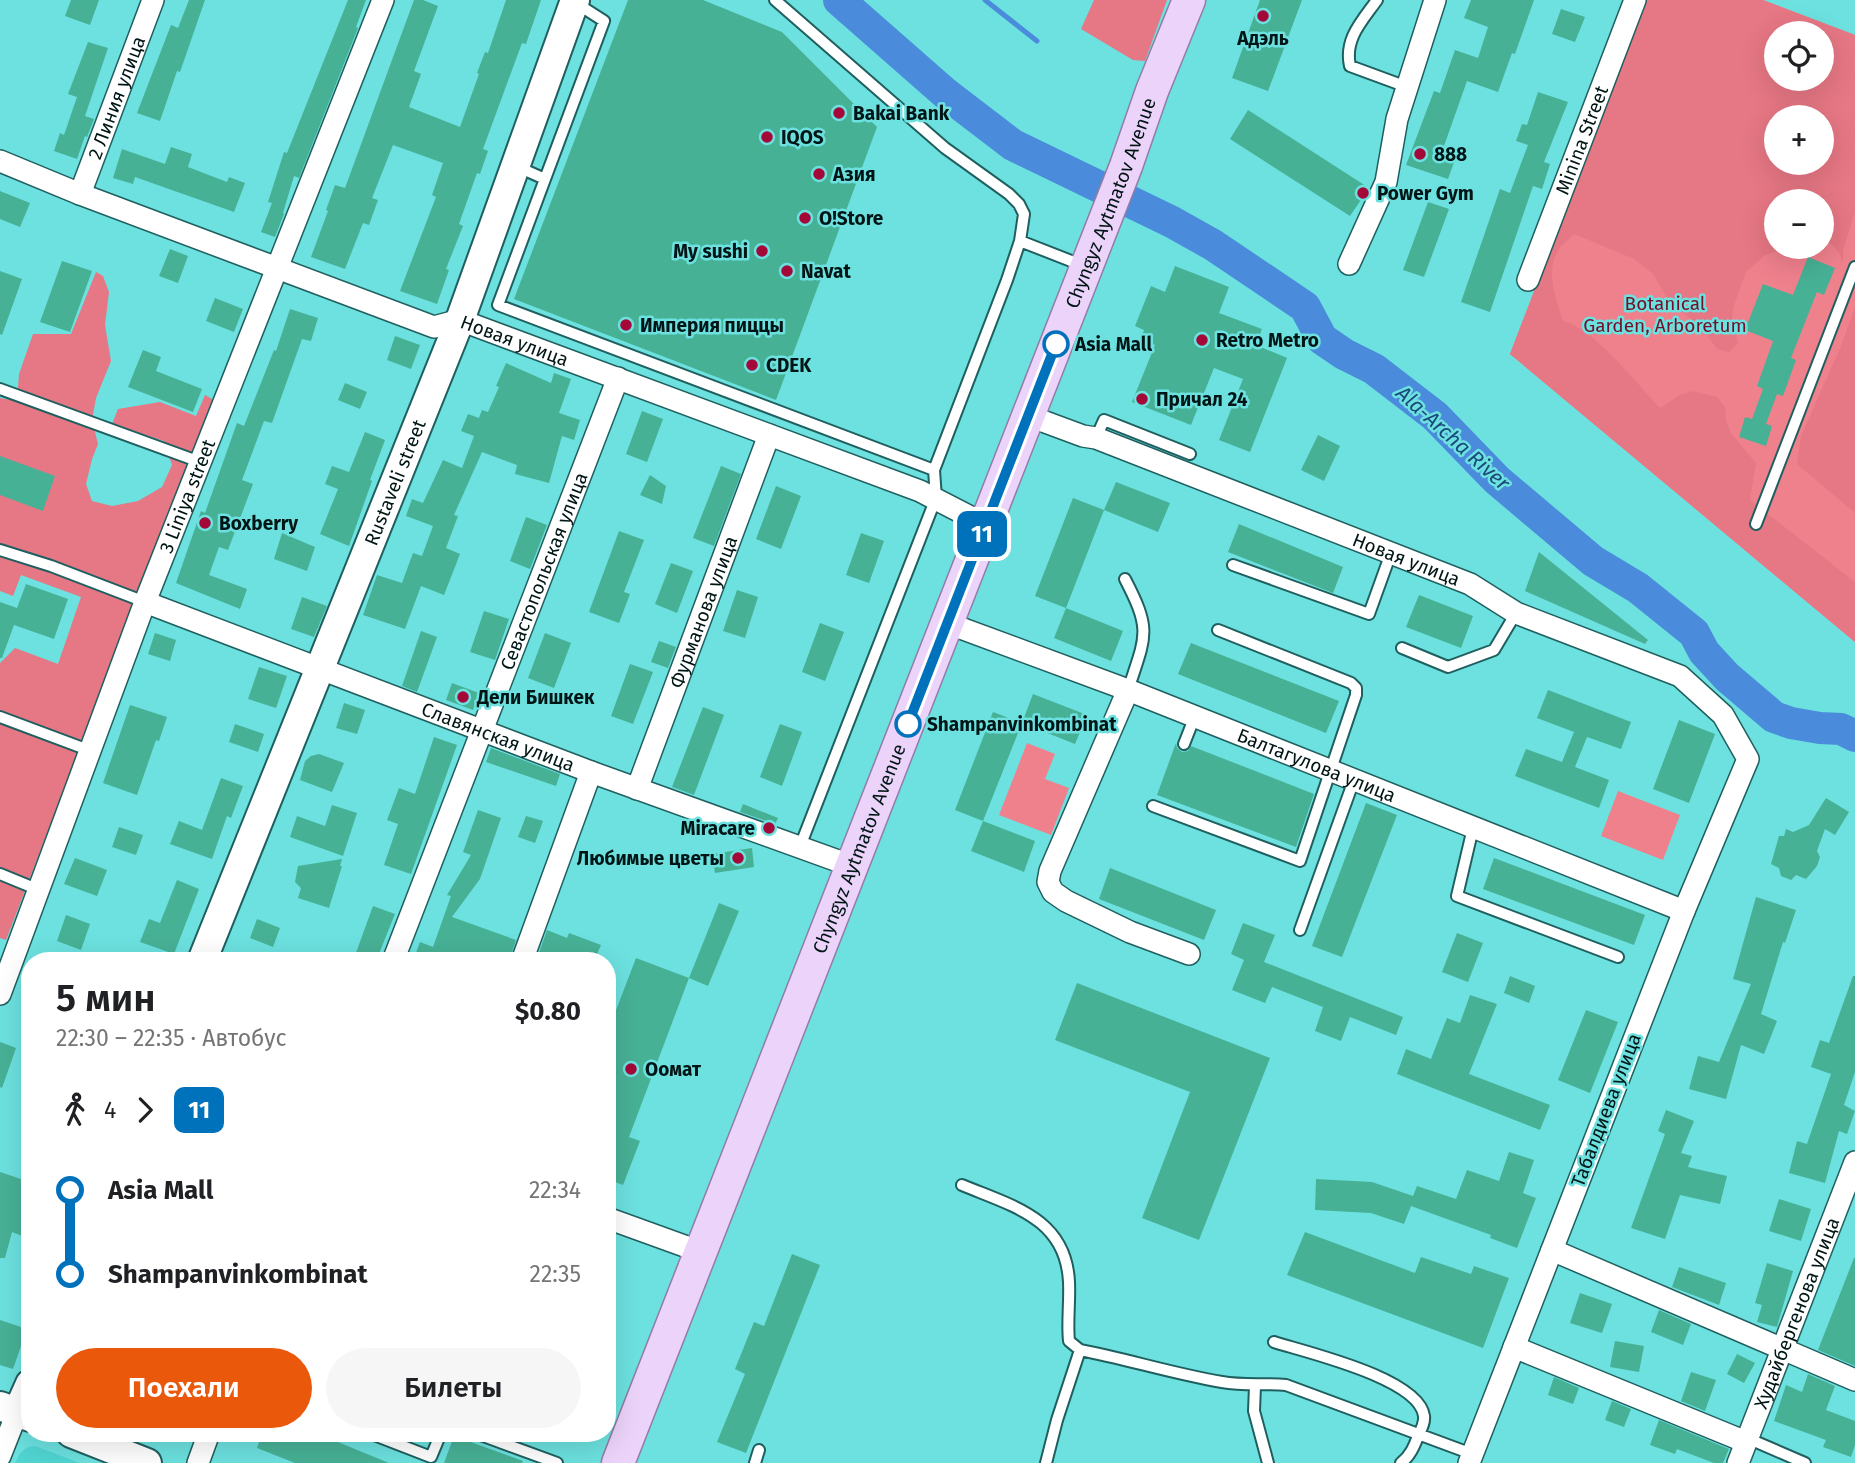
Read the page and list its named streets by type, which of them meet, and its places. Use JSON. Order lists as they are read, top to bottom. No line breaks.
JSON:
{"streets":{"main road":["Chyngyz Aytmatov Avenue"],"street":["2 Линия улица","Minina Street","Новая улица","Rustaveli street","3 Liniya street","Севастопольская улица","Фурманова улица","Славянская улица","Балтагулова улица","Табалдиева улица","Худайбергенова улица"]},"crossings":[["2 Линия улица","Новая улица"],["Chyngyz Aytmatov Avenue","Новая улица"],["Chyngyz Aytmatov Avenue","Славянская улица"],["Chyngyz Aytmatov Avenue","Балтагулова улица"],["Новая улица","Rustaveli street"],["Новая улица","3 Liniya street"],["Новая улица","Севастопольская улица"],["Новая улица","Фурманова улица"],["Новая улица","Табалдиева улица"],["Rustaveli street","Славянская улица"],["3 Liniya street","Славянская улица"],["Севастопольская улица","Славянская улица"],["Фурманова улица","Славянская улица"],["Балтагулова улица","Табалдиева улица"]],"water":["Ala-Archa River"],"parks":["Botanical Garden, Arboretum"],"places":["Адэль","Bakai Bank","IQOS","888","Азия","Power Gym","O!Store","My sushi","Navat","Империя пиццы","Retro Metro","Asia Mall","CDEK","Причал 24","Boxberry","Дели Бишкек","Shampanvinkombinat","Miracare","Любимые цветы","Оомат"],"lines":["bus line 11"],"page":{"on_map":"11","map_buttons":["+","−"],"heading":["5 мин","22:30 – 22:35 · Автобус","$0.80"],"legs":["4","11"],"list":[{"name":"Asia Mall","value":"22:34"},{"name":"Shampanvinkombinat","value":"22:35"}],"buttons":["Поехали","Билеты"]}}
